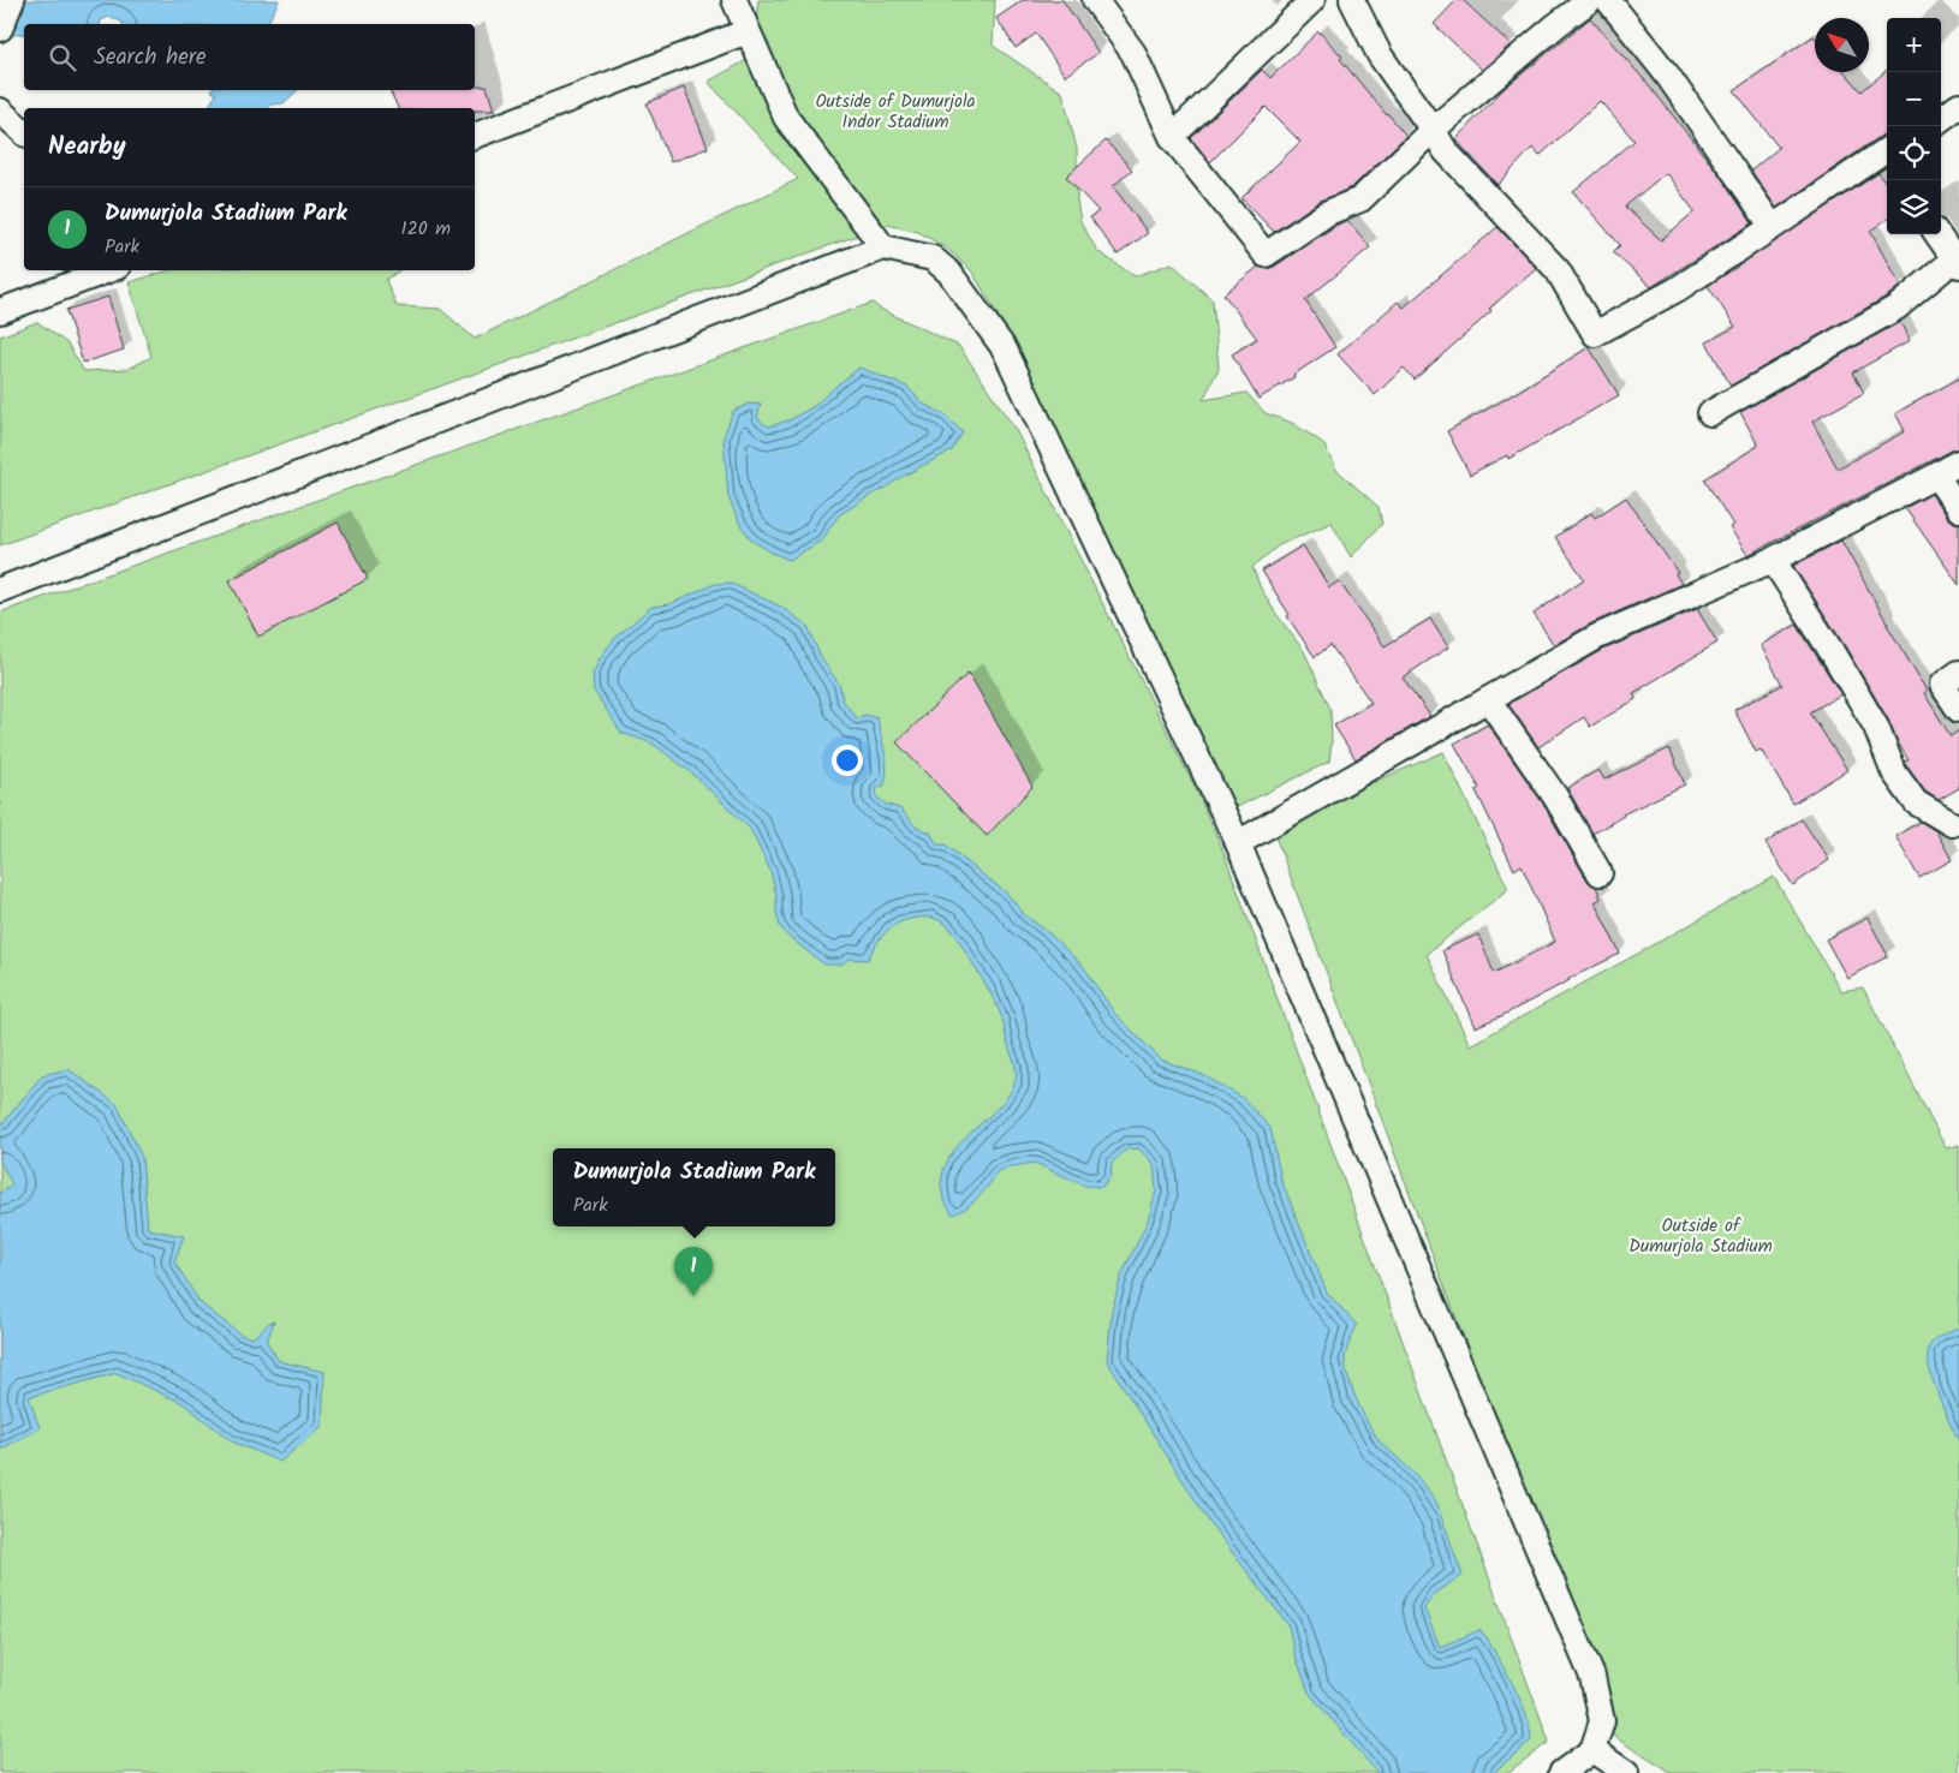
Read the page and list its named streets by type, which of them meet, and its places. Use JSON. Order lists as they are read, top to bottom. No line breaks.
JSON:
{"parks":["Outside of Dumurjola Indor Stadium","Outside of Dumurjola Stadium"],"north":"top left","page":{"map_buttons":["+","−"],"search":"Search here","heading":"Nearby","list":[{"mark":"1","name":"Dumurjola Stadium Park","note":"Park","value":"120 m"}],"popup":["Dumurjola Stadium Park","Park"],"pins":"1"}}
